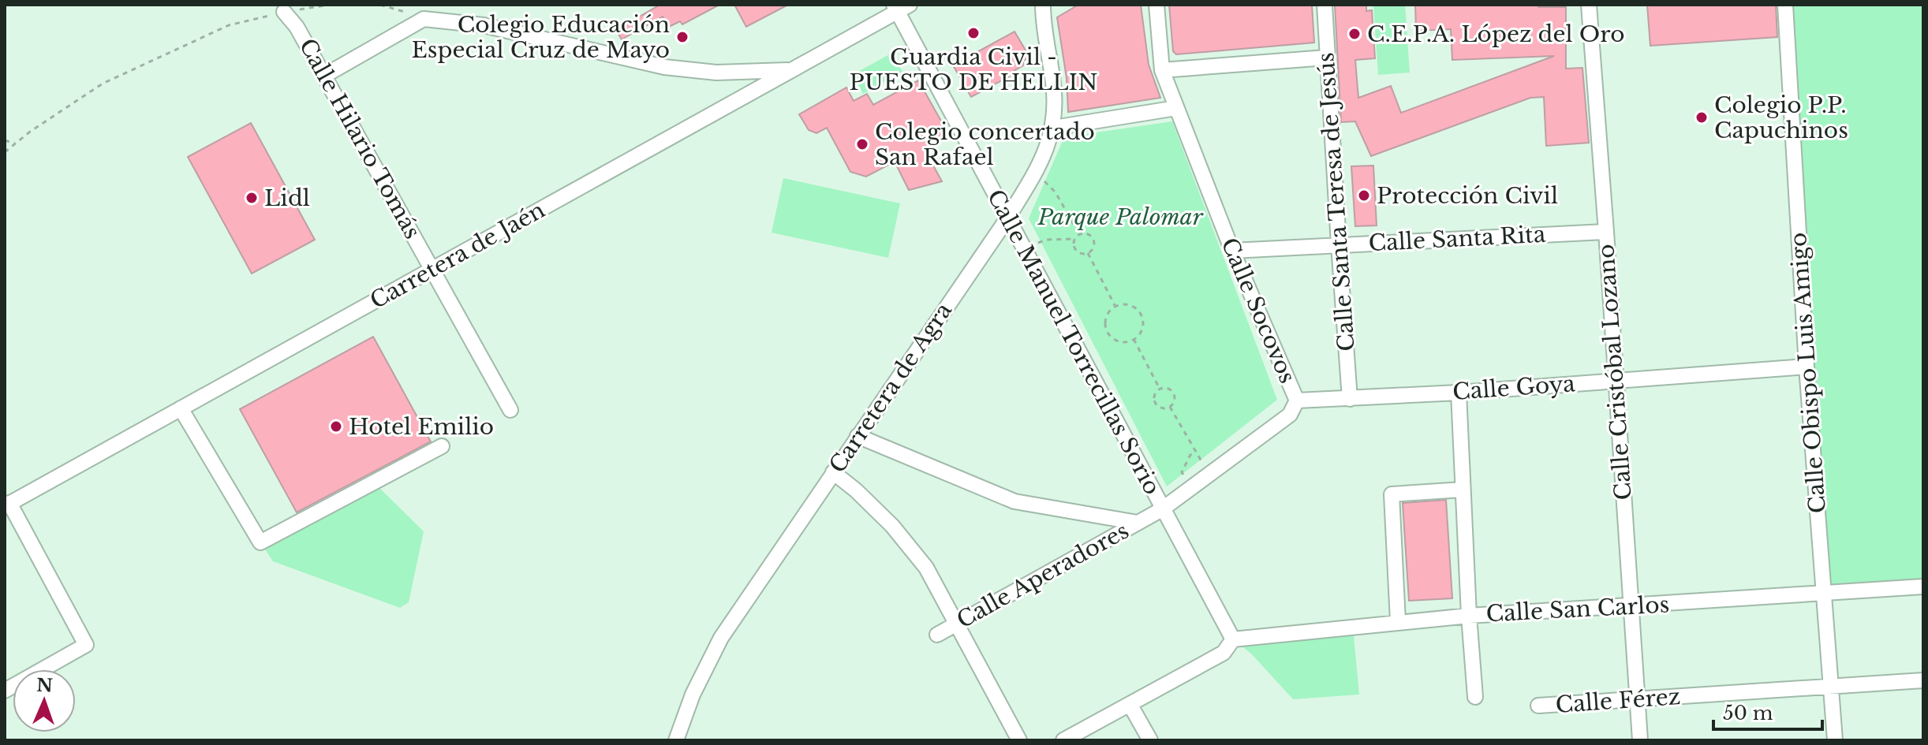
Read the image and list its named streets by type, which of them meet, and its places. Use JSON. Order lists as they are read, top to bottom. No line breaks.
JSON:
{"streets":{"street":["Calle Hilario Tomás","Calle Santa Teresa de Jesús","Calle Santa Rita","Carretera de Jaén","Calle Socovos","Calle Manuel Torrecillas Sorio","Calle Cristóbal Lozano","Calle Obispo Luis Amigo","Carretera de Agra","Calle Goya","Calle Aperadores","Calle San Carlos","Calle Férez"]},"crossings":[["Calle Hilario Tomás","Carretera de Jaén"],["Calle Santa Teresa de Jesús","Calle Santa Rita"],["Calle Santa Teresa de Jesús","Calle Goya"],["Calle Santa Rita","Calle Socovos"],["Calle Santa Rita","Calle Cristóbal Lozano"],["Carretera de Jaén","Calle Manuel Torrecillas Sorio"],["Calle Socovos","Calle Goya"],["Calle Socovos","Calle Aperadores"],["Calle Manuel Torrecillas Sorio","Carretera de Agra"],["Calle Manuel Torrecillas Sorio","Calle Aperadores"],["Calle Manuel Torrecillas Sorio","Calle San Carlos"],["Calle Cristóbal Lozano","Calle Goya"],["Calle Cristóbal Lozano","Calle San Carlos"],["Calle Cristóbal Lozano","Calle Férez"],["Calle Obispo Luis Amigo","Calle Goya"],["Calle Obispo Luis Amigo","Calle San Carlos"],["Calle Obispo Luis Amigo","Calle Férez"],["Calle Goya","Calle Aperadores"]],"parks":["Parque Palomar"],"places":["Guardia Civil - PUESTO DE HELLIN","C.E.P.A. López del Oro","Colegio Educación Especial Cruz de Mayo","Colegio P.P. Capuchinos","Colegio concertado San Rafael","Protección Civil","Lidl","Hotel Emilio"],"scale_bar":"50 m","north":"top"}
